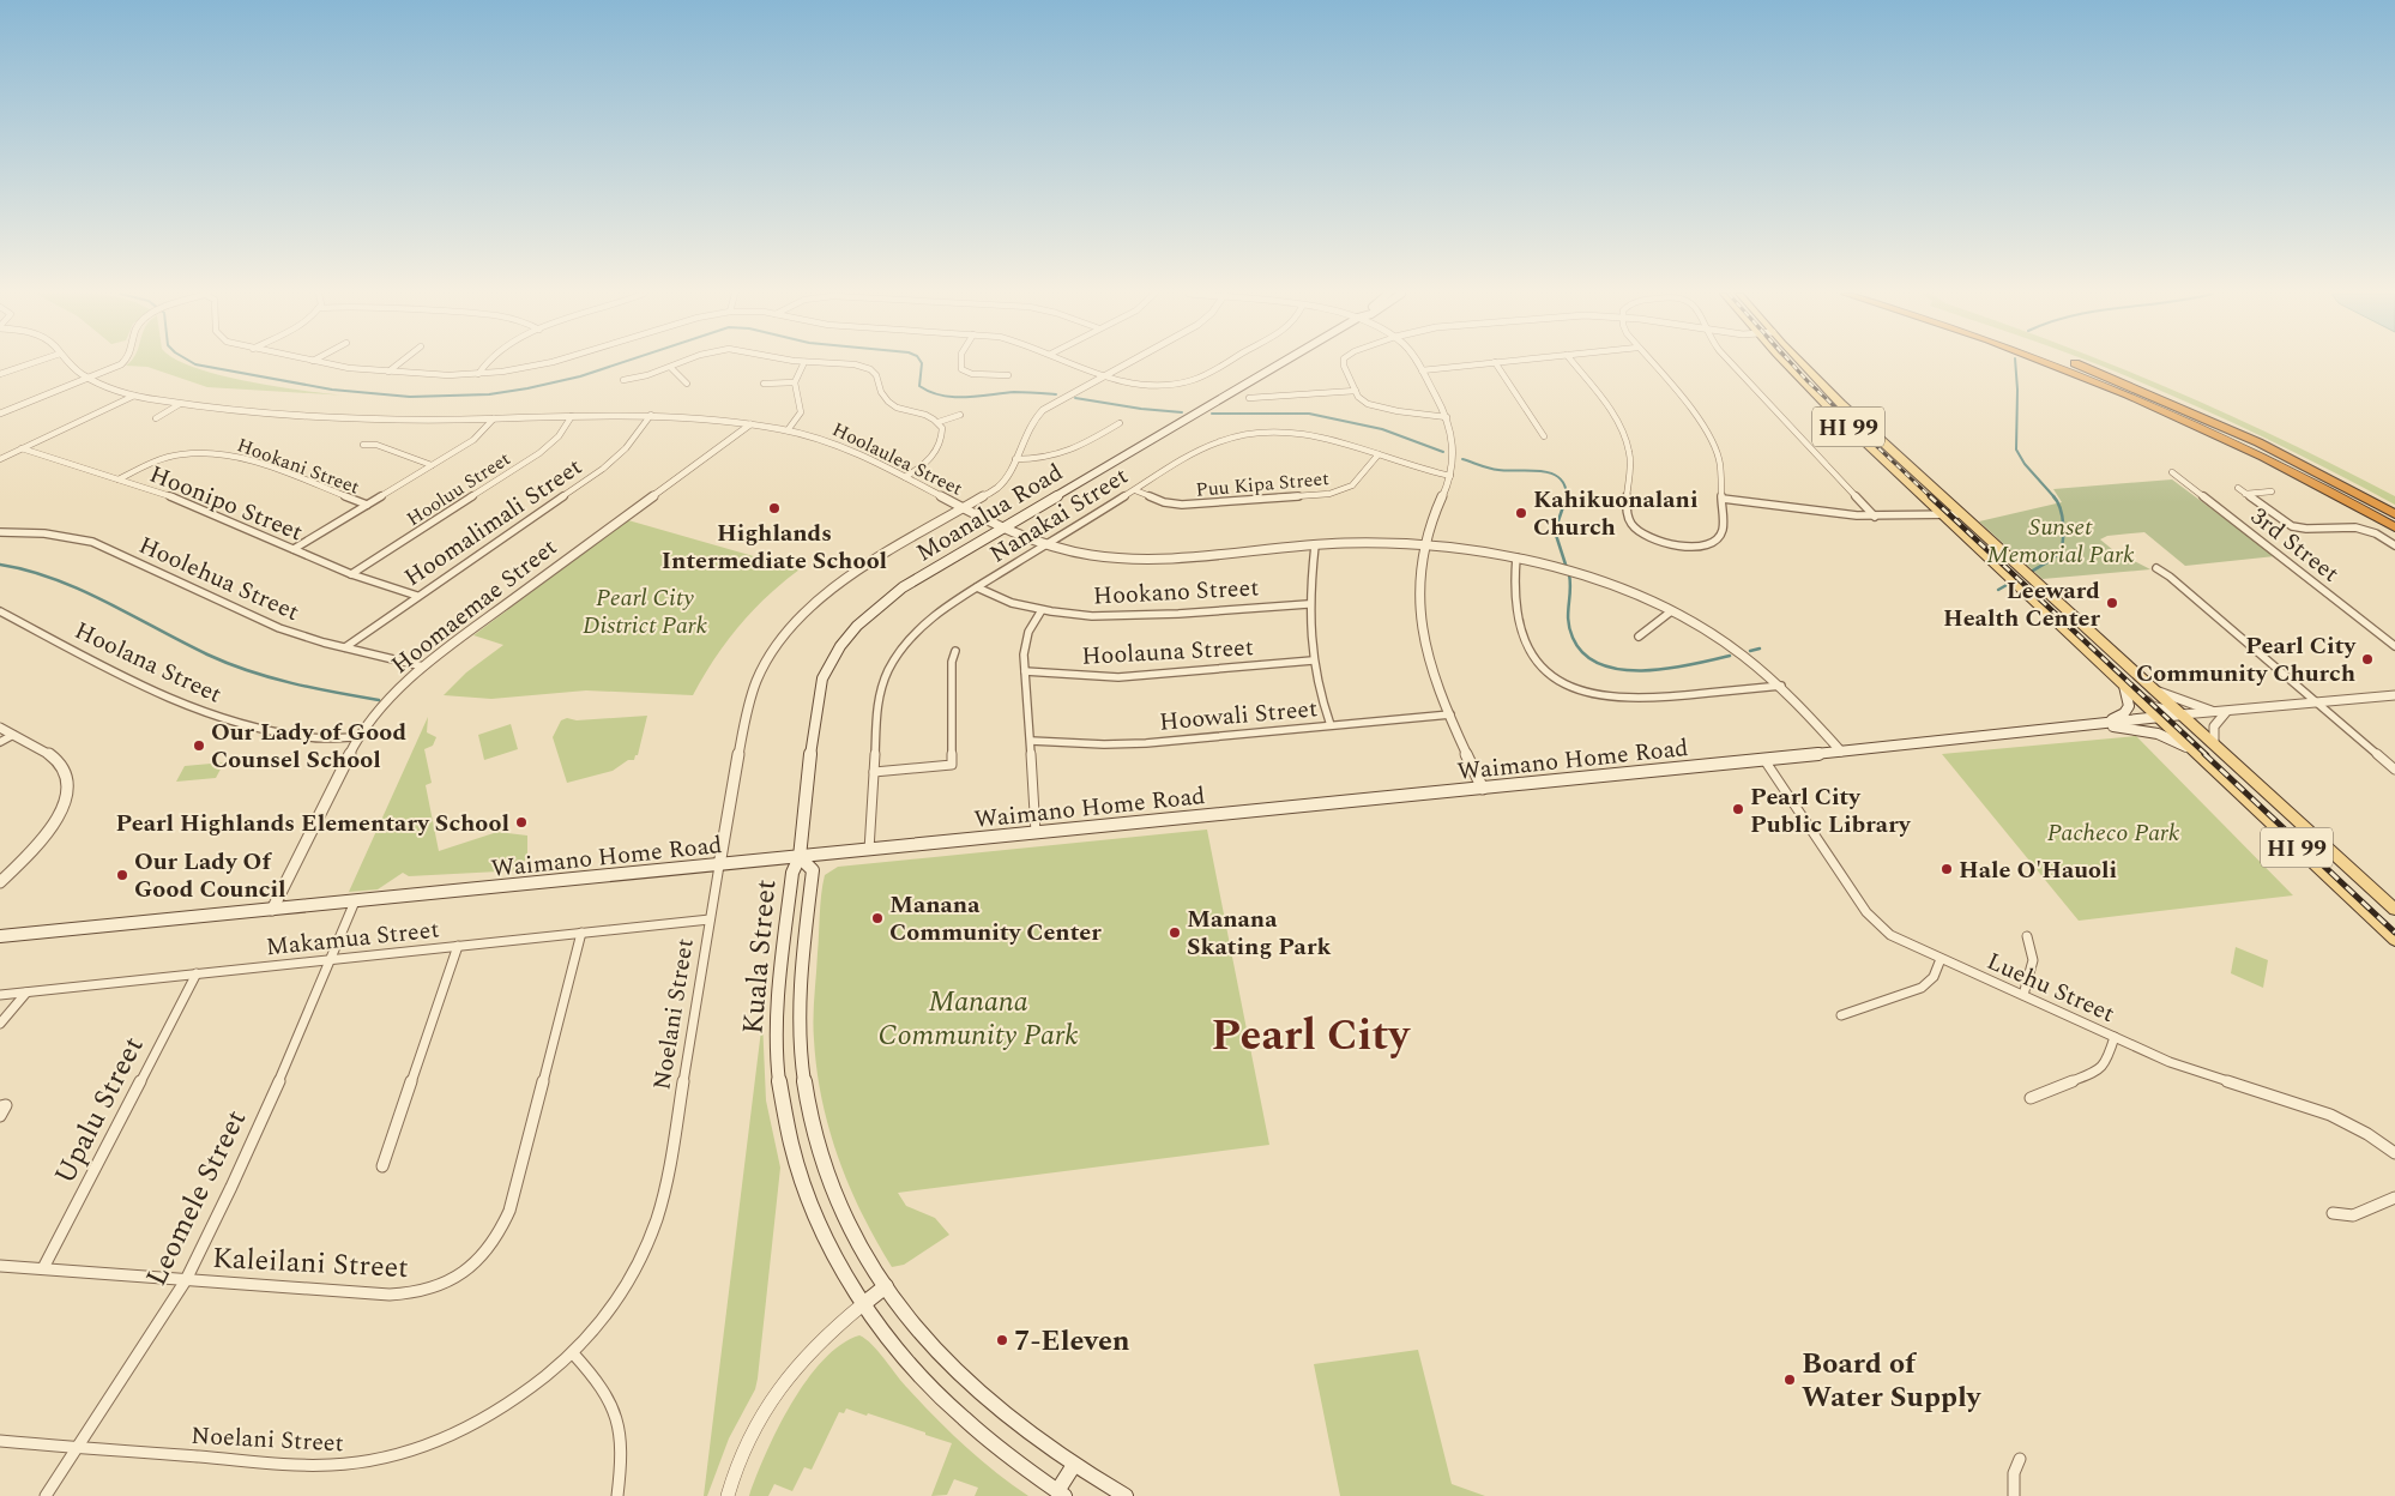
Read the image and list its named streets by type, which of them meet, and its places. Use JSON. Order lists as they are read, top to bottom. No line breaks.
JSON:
{"streets":{"main road":["HI 99","Moanalua Road","Waimano Home Road","Kuala Street"],"street":["Hoolaulea Street","Hookani Street","Puu Kipa Street","Hooluu Street","Hoonipo Street","Nanakai Street","Hoomalimali Street","3rd Street","Hoolehua Street","Hookano Street","Hoomaemae Street","Hoolauna Street","Hoolana Street","Hoowali Street","Makamua Street","Luehu Street","Noelani Street","Upalu Street","Leomele Street","Kaleilani Street"]},"crossings":[["HI 99","Waimano Home Road"],["Hoolaulea Street","Hooluu Street"],["Hoolaulea Street","Moanalua Road"],["Hoolaulea Street","Nanakai Street"],["Hoolaulea Street","Hoomalimali Street"],["Hoolaulea Street","Hoomaemae Street"],["Hoolaulea Street","Waimano Home Road"],["Hoolaulea Street","Noelani Street"],["Hookani Street","Hoonipo Street"],["Puu Kipa Street","Nanakai Street"],["Hooluu Street","Hoonipo Street"],["Hoonipo Street","Hoomalimali Street"],["Moanalua Road","Waimano Home Road"],["Moanalua Road","Kuala Street"],["Nanakai Street","Hookano Street"],["Nanakai Street","Waimano Home Road"],["Hoomalimali Street","Hoolehua Street"],["Hoolehua Street","Hoomaemae Street"],["Hoomaemae Street","Hoolana Street"],["Hoomaemae Street","Waimano Home Road"],["Waimano Home Road","Kuala Street"],["Waimano Home Road","Luehu Street"],["Waimano Home Road","Noelani Street"],["Waimano Home Road","Leomele Street"],["Makamua Street","Noelani Street"],["Makamua Street","Upalu Street"],["Makamua Street","Leomele Street"],["Makamua Street","Kaleilani Street"],["Noelani Street","Leomele Street"],["Upalu Street","Kaleilani Street"],["Leomele Street","Kaleilani Street"]],"districts":["Pearl City"],"parks":["Sunset Memorial Park","Pearl City District Park","Pacheco Park","Manana Community Park"],"places":["Highlands Intermediate School","Kahikuonalani Church","Leeward Health Center","Pearl City Community Church","Our Lady of Good Counsel School","Pearl City Public Library","Pearl Highlands Elementary School","Hale O'Hauoli","Our Lady Of Good Council","Manana Community Center","Manana Skating Park","7-Eleven","Board of Water Supply"]}
